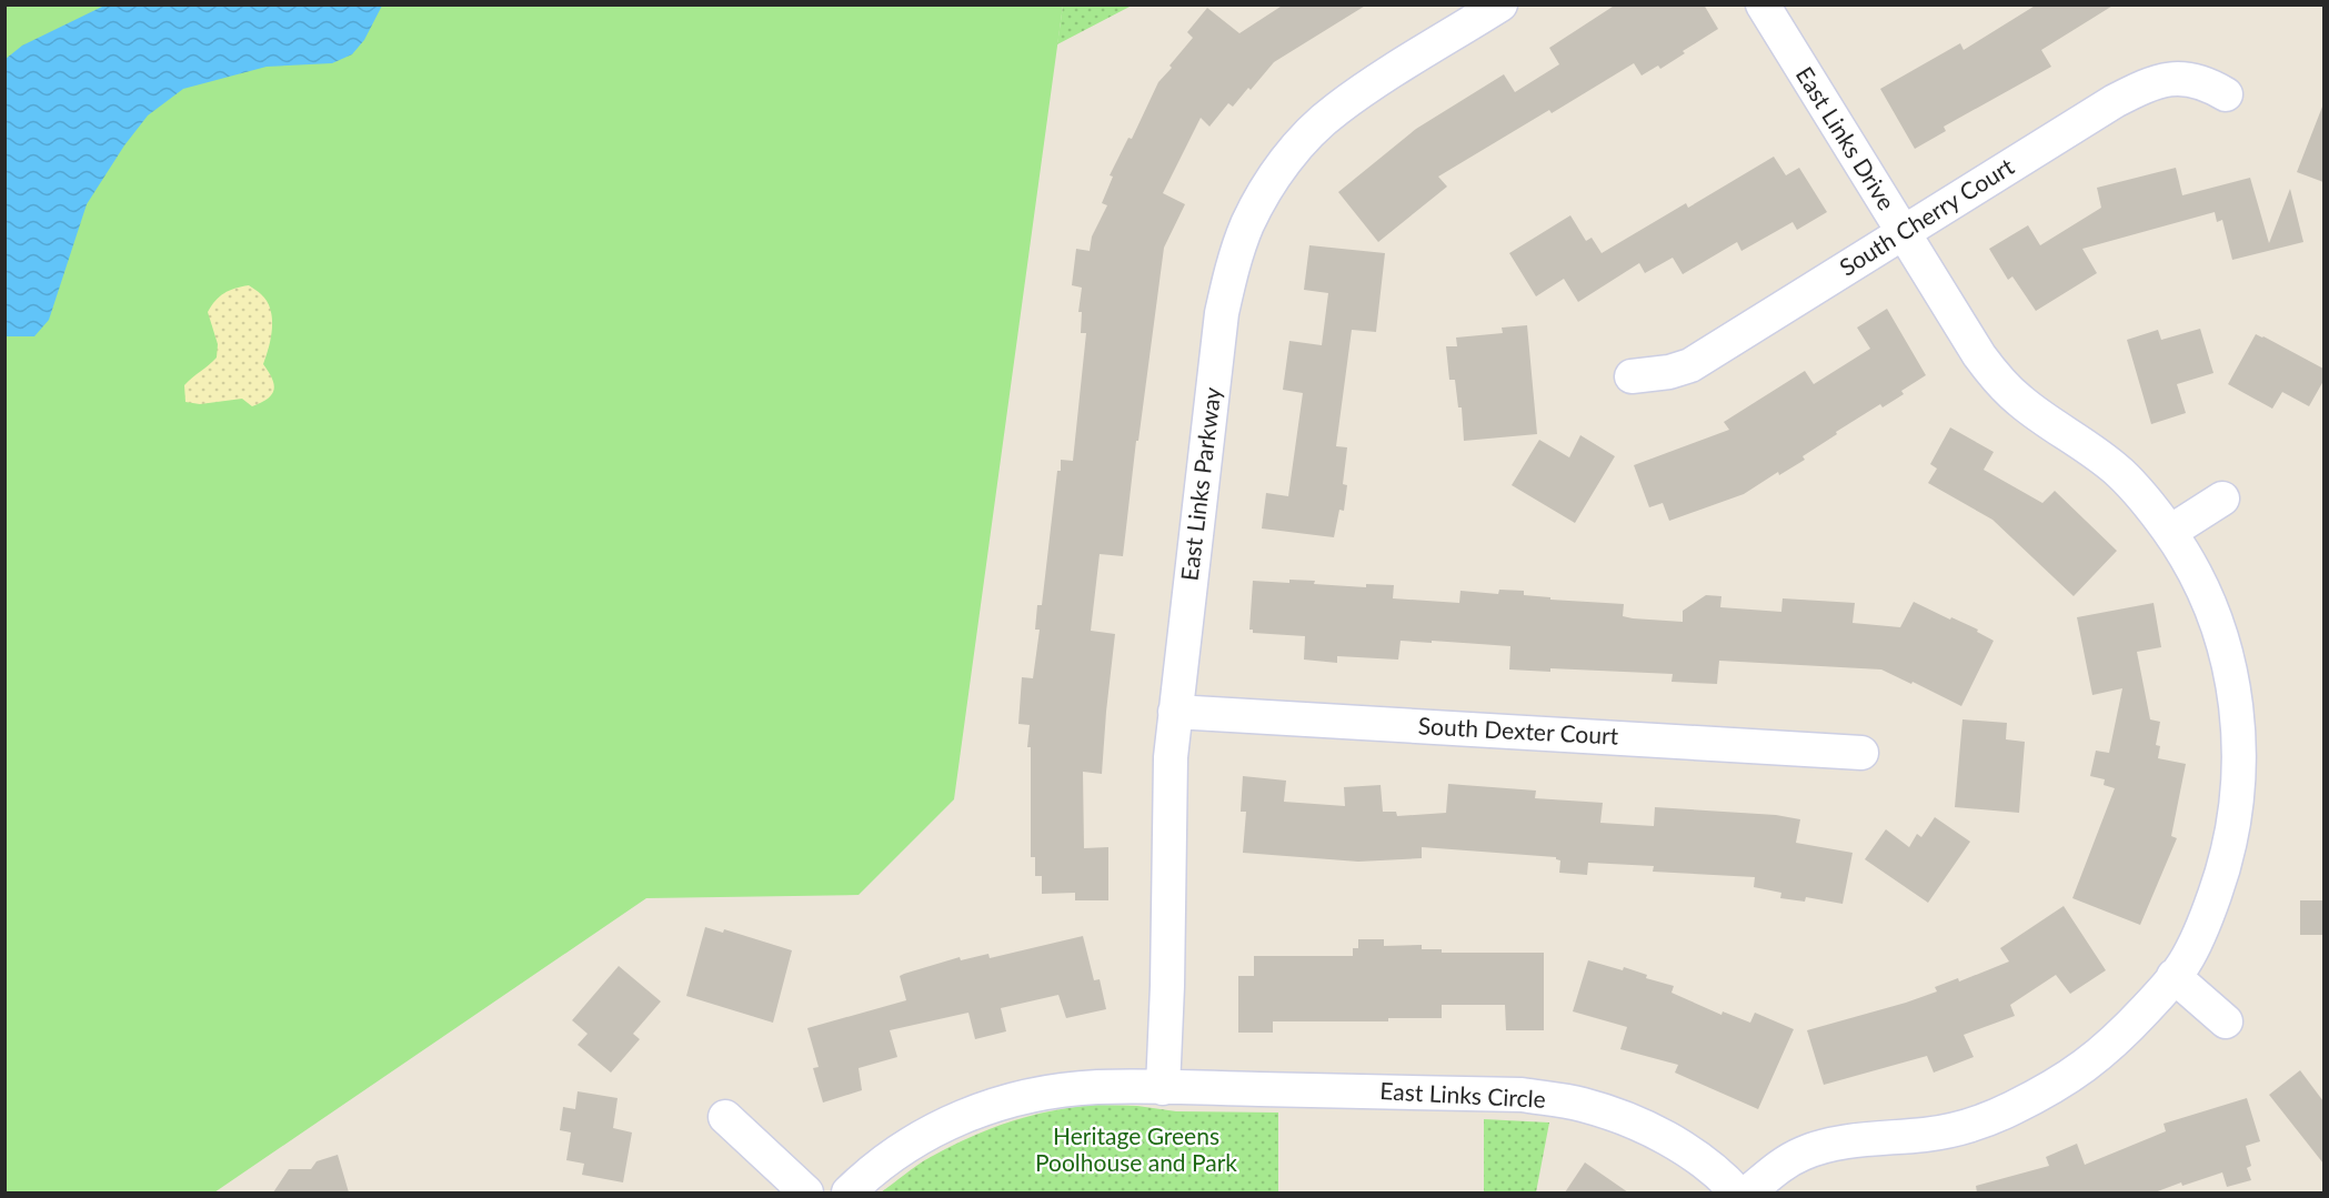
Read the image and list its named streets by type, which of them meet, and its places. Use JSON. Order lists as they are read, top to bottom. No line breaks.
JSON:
{"streets":{"street":["East Links Drive","South Cherry Court","East Links Parkway","South Dexter Court","East Links Circle"]},"crossings":[["East Links Drive","South Cherry Court"],["East Links Parkway","South Dexter Court"],["East Links Parkway","East Links Circle"]],"parks":["Heritage Greens Poolhouse and Park"]}
